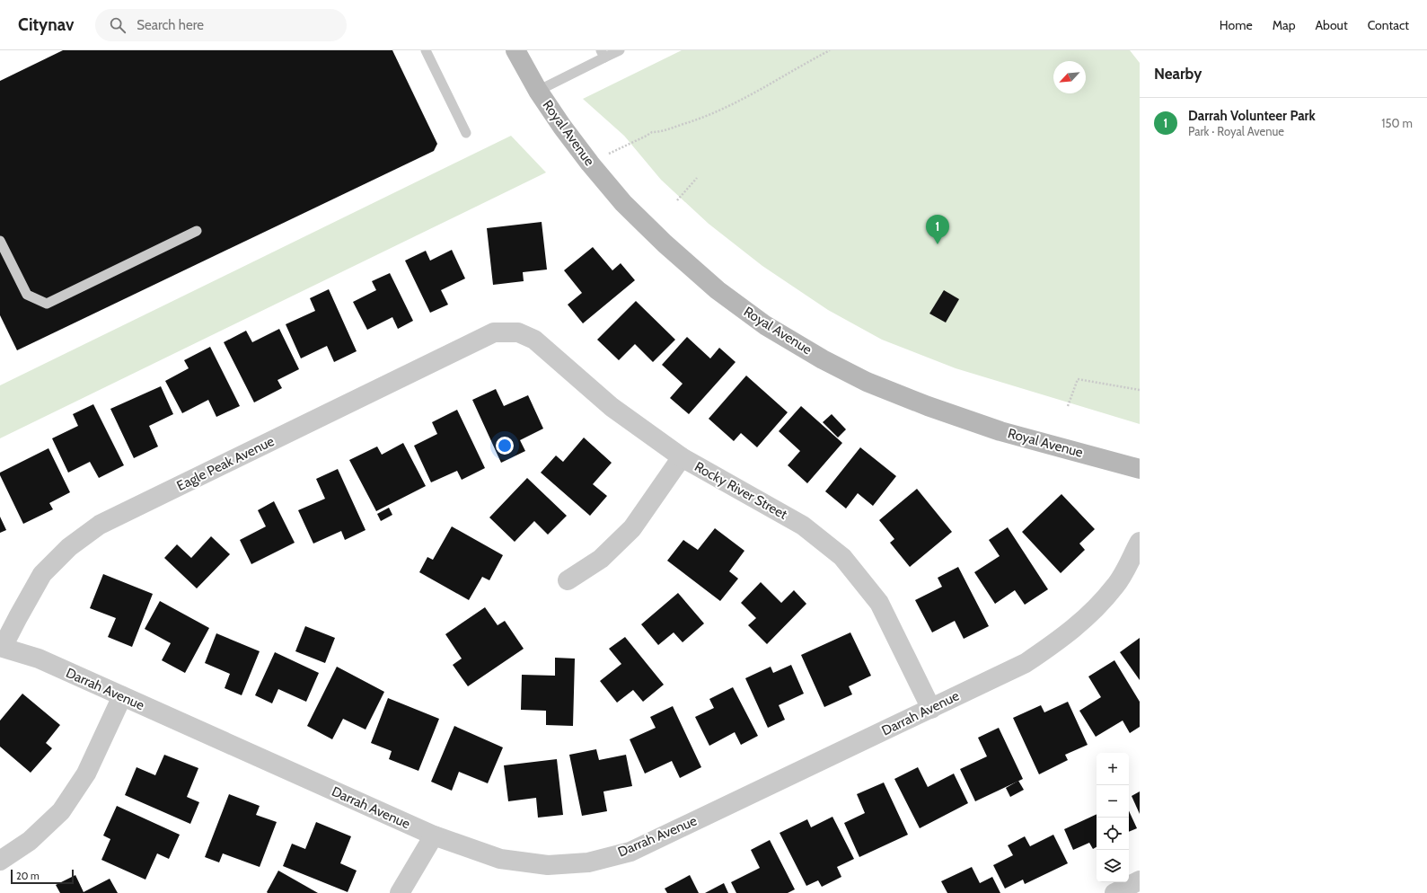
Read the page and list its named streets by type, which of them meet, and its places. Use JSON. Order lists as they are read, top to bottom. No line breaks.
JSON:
{"streets":{"main road":["Royal Avenue"],"street":["Eagle Peak Avenue","Rocky River Street","Darrah Avenue"]},"crossings":[["Eagle Peak Avenue","Rocky River Street"],["Eagle Peak Avenue","Darrah Avenue"],["Rocky River Street","Darrah Avenue"]],"scale_bar":"20 m","north":"bottom left","page":{"header":"Citynav","search":"Search here","nav":["Home","Map","About","Contact"],"heading":"Nearby","list":[{"mark":"1","name":"Darrah Volunteer Park","note":"Park · Royal Avenue","value":"150 m"}],"pins":"1","map_buttons":["+","−"],"scale":"20 m"}}
